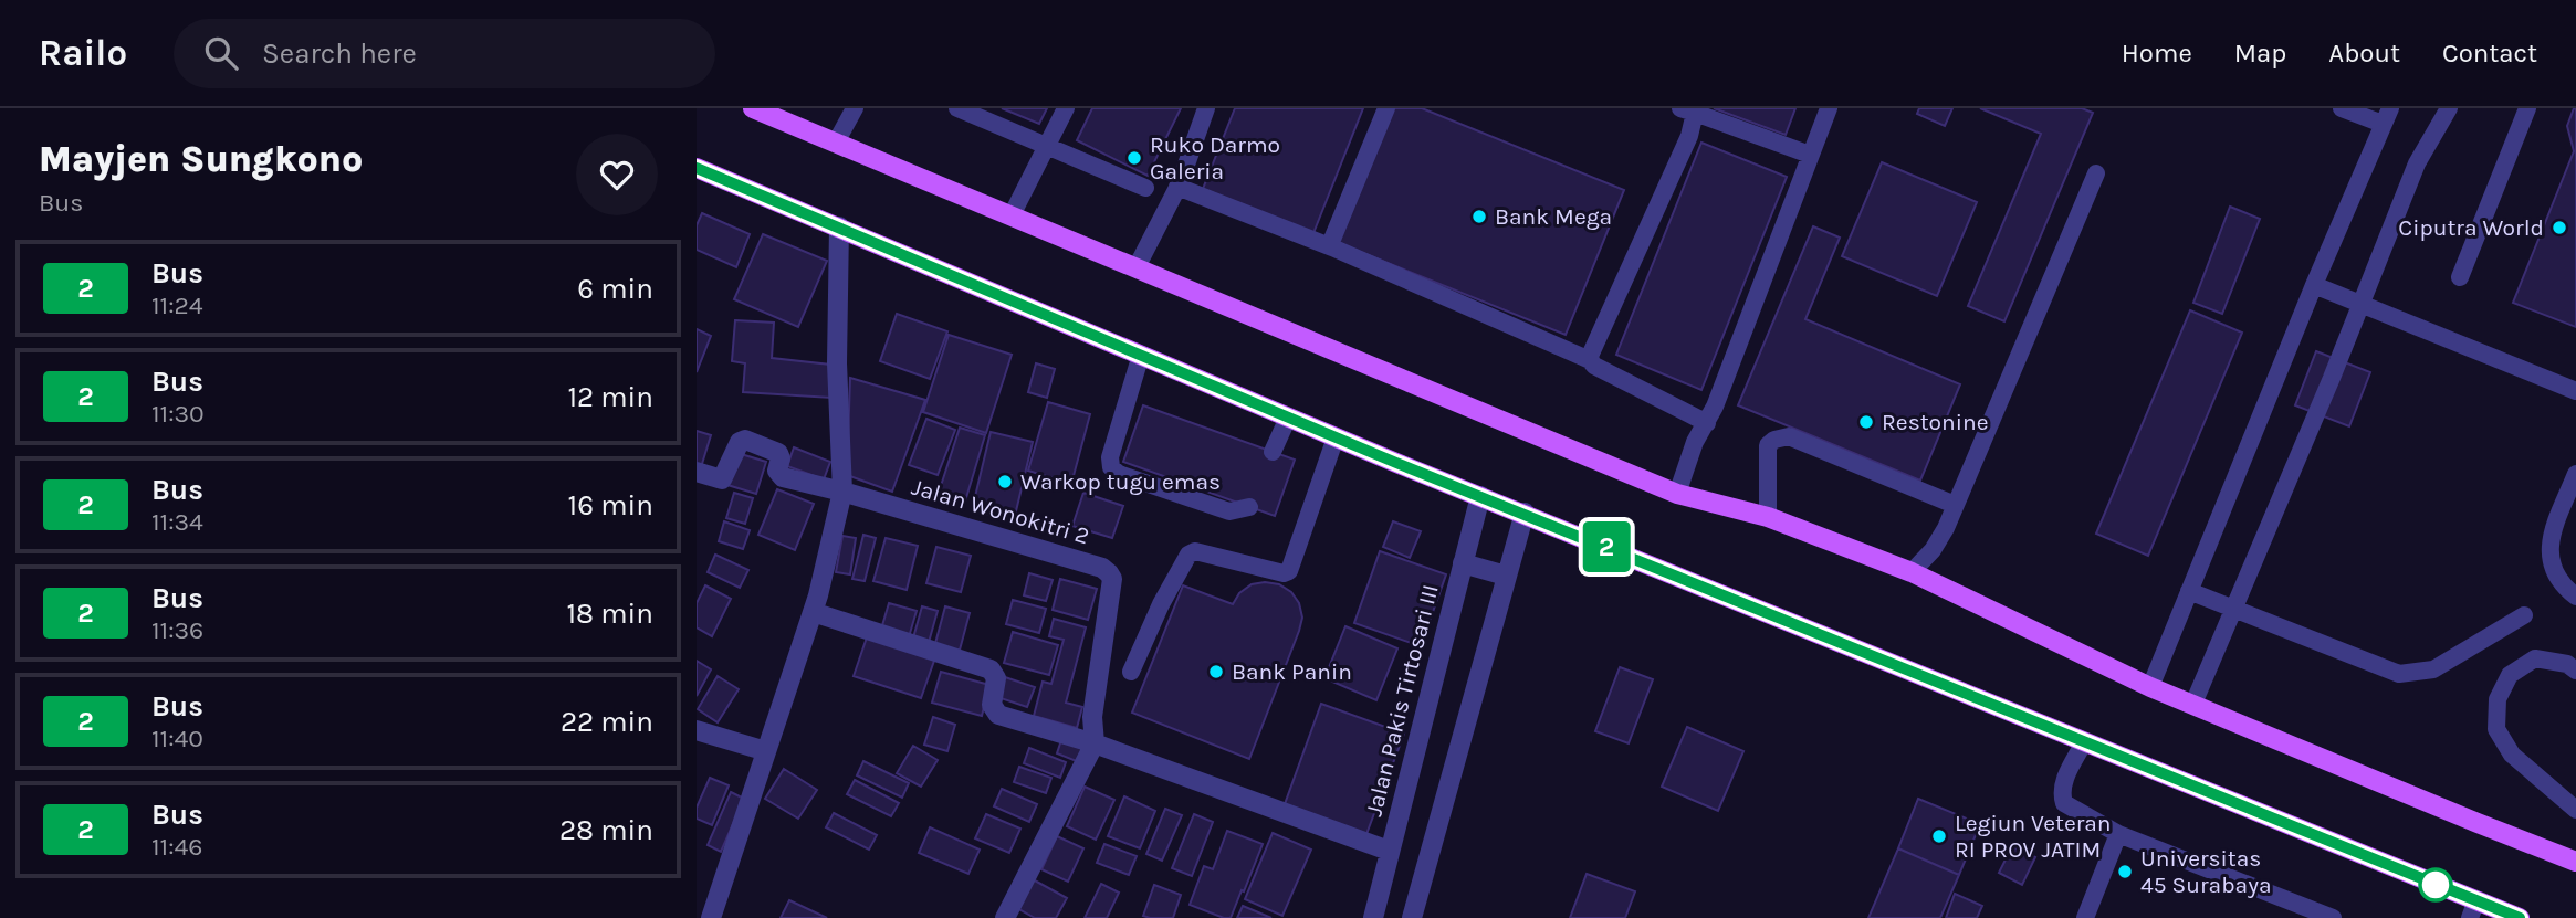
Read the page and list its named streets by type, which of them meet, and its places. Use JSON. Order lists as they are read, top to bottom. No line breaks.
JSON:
{"streets":{"street":["Jalan Wonokitri 2","Jalan Pakis Tirtosari III"]},"places":["Ruko Darmo Galeria","Bank Mega","Ciputra World","Restonine","Warkop tugu emas","Bank Panin","Legiun Veteran RI PROV JATIM","Universitas 45 Surabaya"],"lines":["bus line 2"],"page":{"header":"Railo","search":"Search here","nav":["Home","Map","About","Contact"],"heading":["Mayjen Sungkono","Bus"],"on_map":"2","list":[{"mark":"2","name":"Bus","note":"11:24","value":"6 min"},{"mark":"2","name":"Bus","note":"11:30","value":"12 min"},{"mark":"2","name":"Bus","note":"11:34","value":"16 min"},{"mark":"2","name":"Bus","note":"11:36","value":"18 min"},{"mark":"2","name":"Bus","note":"11:40","value":"22 min"},{"mark":"2","name":"Bus","note":"11:46","value":"28 min"}]}}
